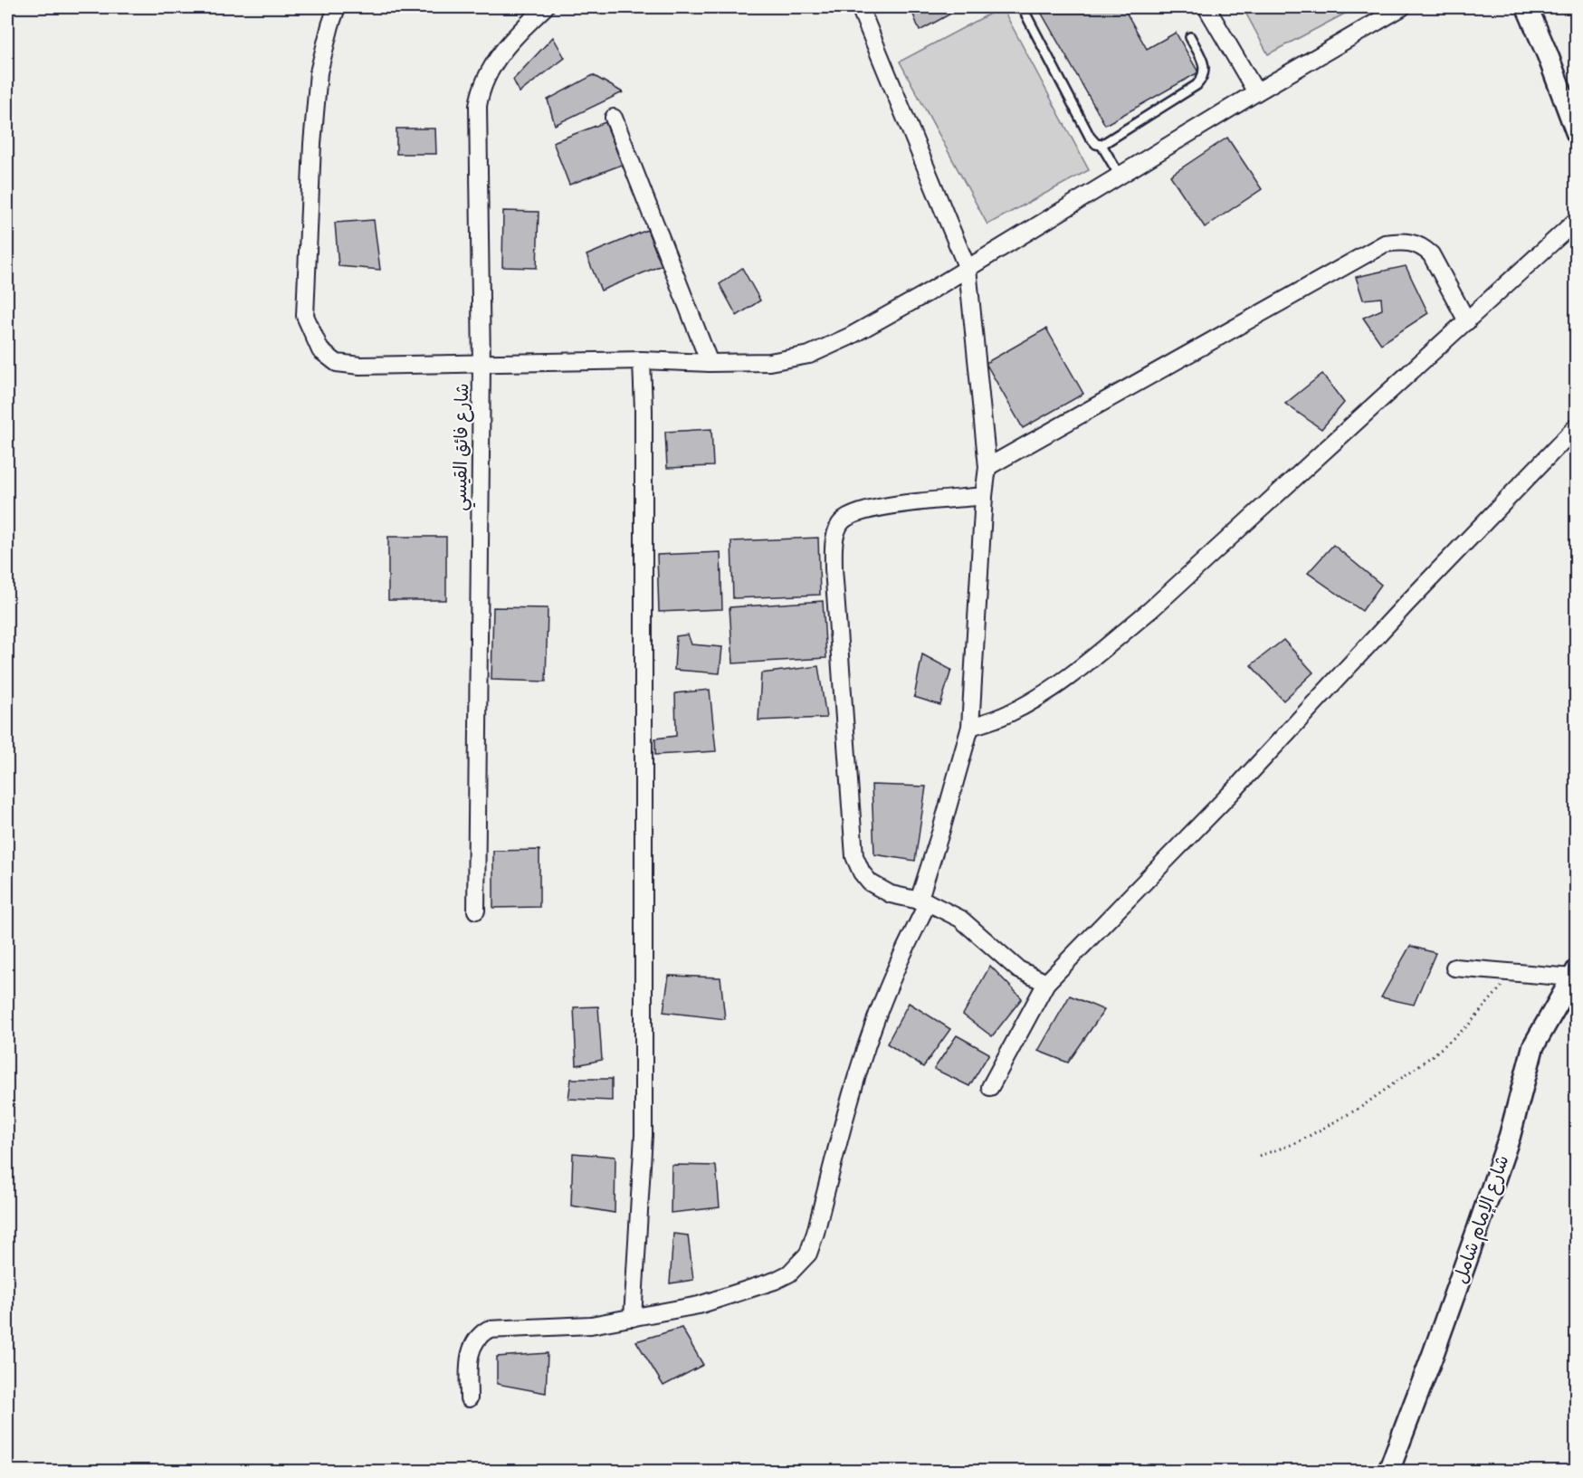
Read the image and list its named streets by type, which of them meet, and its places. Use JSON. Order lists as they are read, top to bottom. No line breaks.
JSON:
{"streets":{"street":["شارع فائق القيسي","شارع الإمام شامل"]}}
